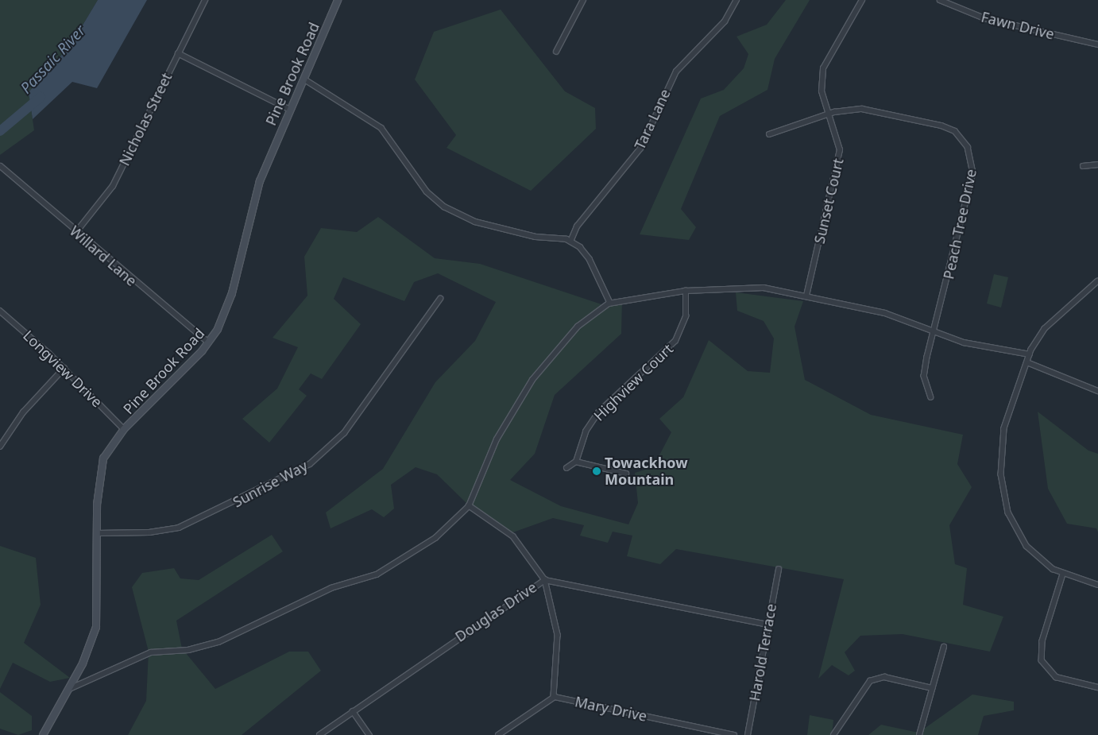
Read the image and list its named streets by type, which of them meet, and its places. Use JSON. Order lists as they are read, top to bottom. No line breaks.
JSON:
{"streets":{"street":["Fawn Drive","Pine Brook Road","Nicholas Street","Tara Lane","Sunset Court","Peach Tree Drive","Willard Lane","Longview Drive","Highview Court","Sunrise Way","Douglas Drive","Harold Terrace","Mary Drive"]},"crossings":[["Pine Brook Road","Willard Lane"],["Pine Brook Road","Longview Drive"],["Pine Brook Road","Sunrise Way"],["Nicholas Street","Willard Lane"],["Sunset Court","Peach Tree Drive"],["Douglas Drive","Harold Terrace"]],"water":["Passaic River"],"places":["Towackhow Mountain"]}
